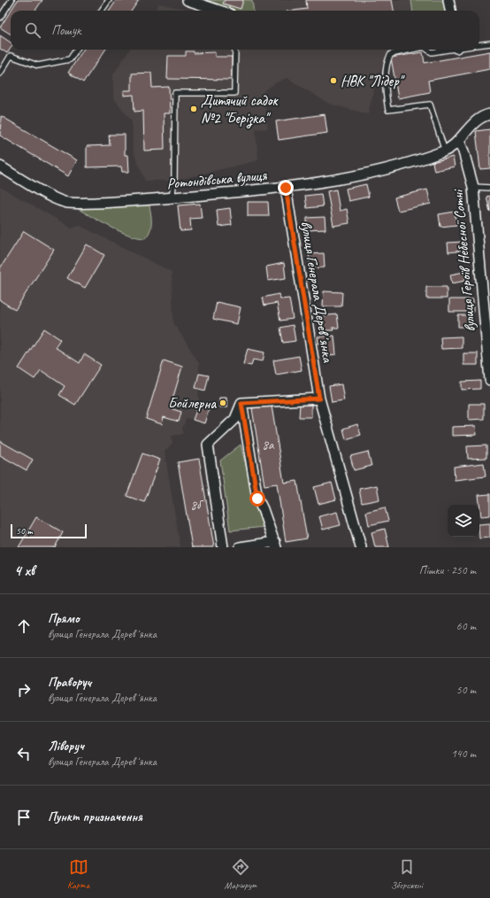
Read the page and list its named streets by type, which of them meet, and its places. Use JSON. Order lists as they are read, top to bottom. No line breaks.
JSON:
{"streets":{"street":["Ротондівська вулиця","вулиця Героїв Небесної Сотні","вулиця Генерала Деревʼянка"]},"crossings":[["Ротондівська вулиця","вулиця Героїв Небесної Сотні"],["Ротондівська вулиця","вулиця Генерала Деревʼянка"]],"places":["НВК \"Лідер\"","Дитячий садок №2 \"Берізка\"","Бойлерна"],"house_numbers":["8а","8б"],"scale_bar":"50 m","page":{"search":"Пошук","scale":"50 m","heading":["4 хв","Пішки · 250 m"],"list":[["Прямо","вулиця Генерала Деревʼянка","60 m"],["Праворуч","вулиця Генерала Деревʼянка","50 m"],["Ліворуч","вулиця Генерала Деревʼянка","140 m"],"Пункт призначення"],"nav":["Карта","Маршрут","Збережені"]}}
